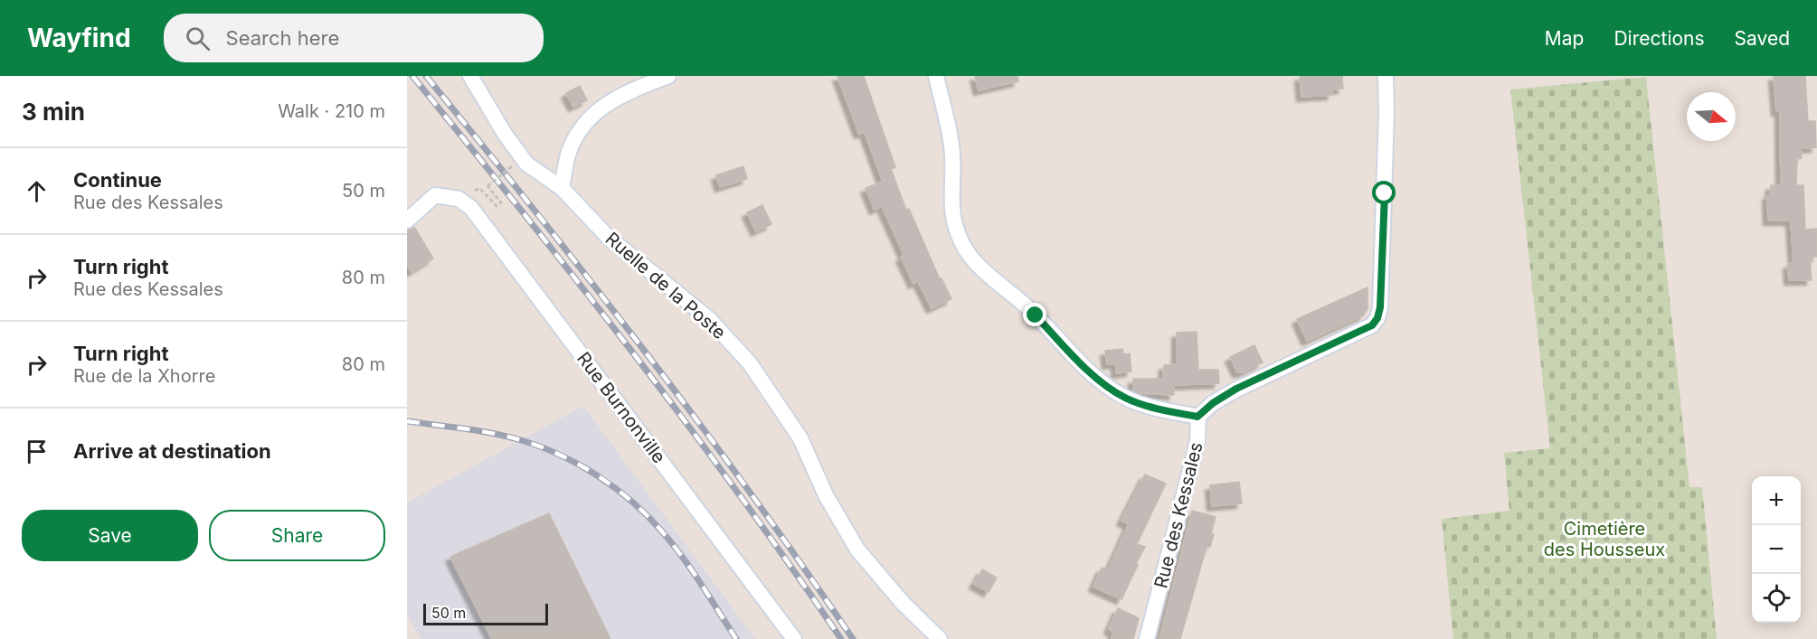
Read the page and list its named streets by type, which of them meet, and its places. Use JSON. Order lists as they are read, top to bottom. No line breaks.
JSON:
{"streets":{"street":["Ruelle de la Poste","Rue Burnonville","Rue des Kessales"]},"parks":["Cimetière des Housseux"],"scale_bar":"50 m","north":"right","page":{"header":"Wayfind","search":"Search here","nav":["Map","Directions","Saved"],"heading":["3 min","Walk · 210 m"],"list":[["Continue","Rue des Kessales","50 m"],["Turn right","Rue des Kessales","80 m"],["Turn right","Rue de la Xhorre","80 m"],"Arrive at destination"],"map_buttons":["+","−"],"buttons":["Save","Share"],"scale":"50 m"}}
